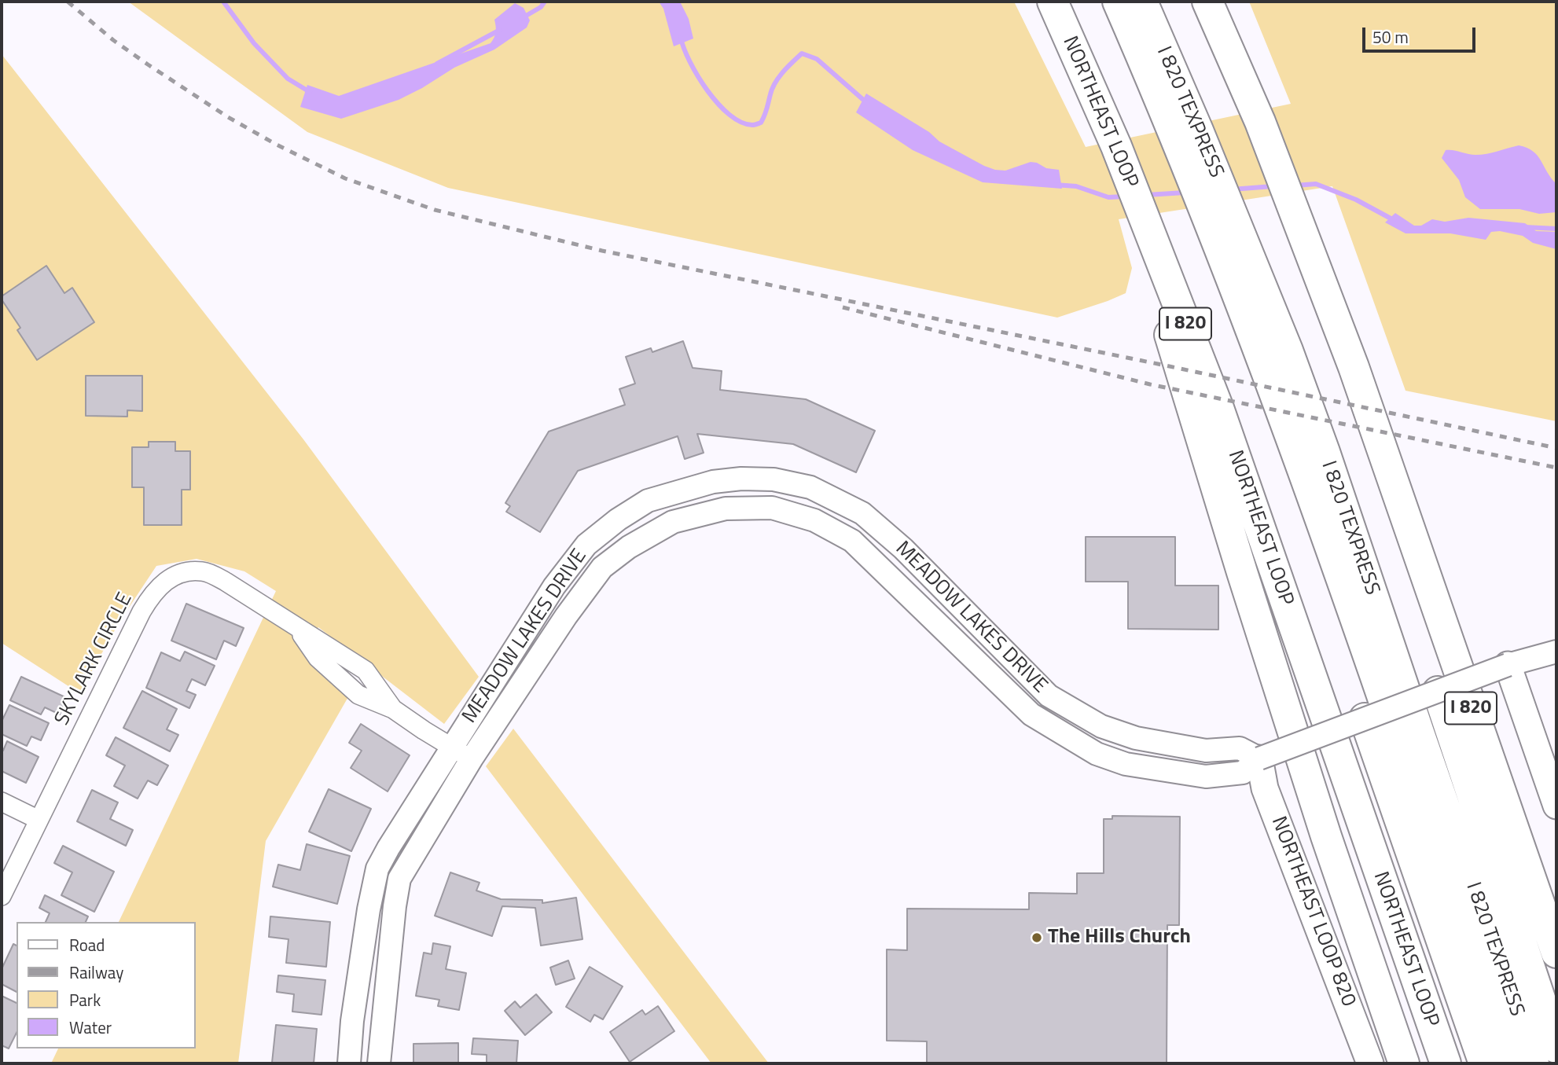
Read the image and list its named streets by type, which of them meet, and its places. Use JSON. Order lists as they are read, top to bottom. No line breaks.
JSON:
{"streets":{"highway":["NORTHEAST LOOP","I 820 TEXPRESS","I 820"],"main road":["NORTHEAST LOOP 820"],"street":["MEADOW LAKES DRIVE","SKYLARK CIRCLE"]},"crossings":[["MEADOW LAKES DRIVE","SKYLARK CIRCLE"],["MEADOW LAKES DRIVE","NORTHEAST LOOP 820"]],"places":["The Hills Church"],"legend":["Road","Railway","Park","Water"],"scale_bar":"50 m"}
